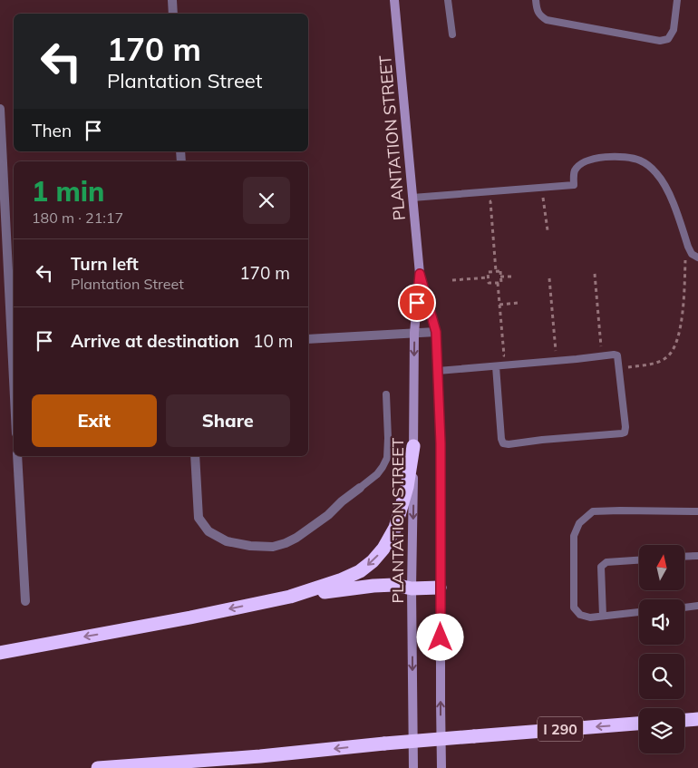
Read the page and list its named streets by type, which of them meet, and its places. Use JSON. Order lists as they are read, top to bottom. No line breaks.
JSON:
{"streets":{"highway":["I 290"],"main road":["PLANTATION STREET"]},"north":"top","page":{"turn":["170 m","Plantation Street"],"then":"Then","heading":["1 min","180 m · 21:17"],"list":[{"name":"Turn left","note":"Plantation Street","value":"170 m"},{"name":"Arrive at destination","value":"10 m"}],"buttons":["Exit","Share"]}}
